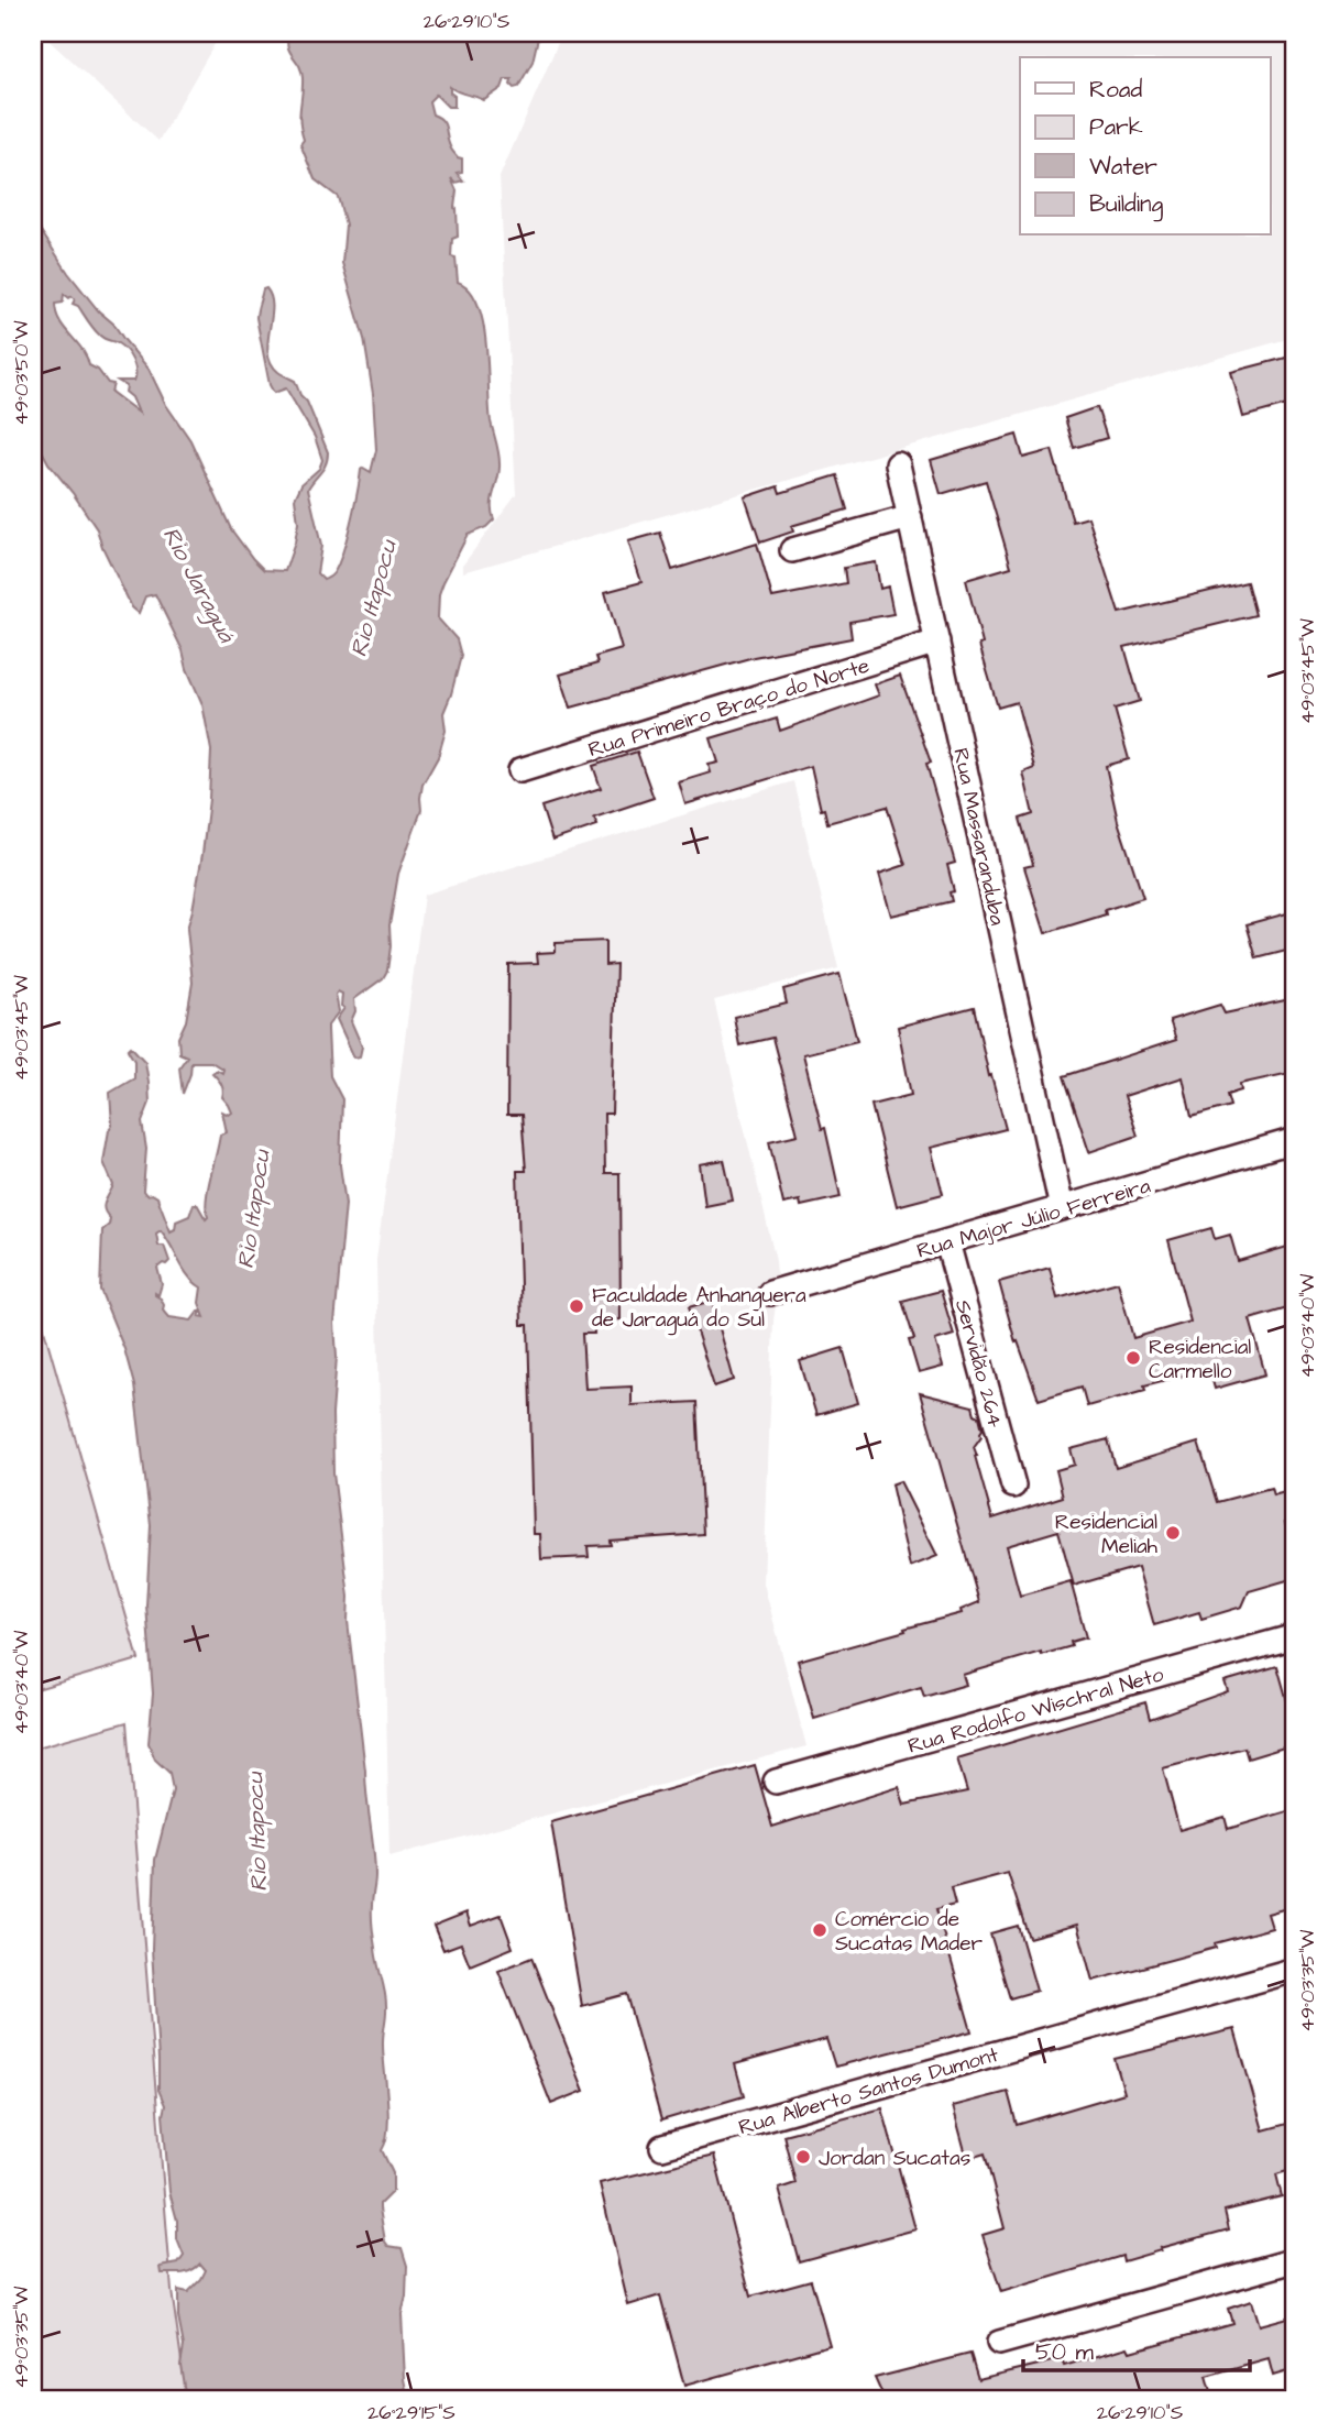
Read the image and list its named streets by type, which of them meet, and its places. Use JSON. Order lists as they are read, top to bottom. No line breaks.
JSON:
{"streets":{"street":["Rua Primeiro Braço do Norte","Rua Massaranduba","Rua Major Júlio Ferreira","Servidão 264","Rua Rodolfo Wischral Neto","Rua Alberto Santos Dumont"]},"crossings":[["Rua Primeiro Braço do Norte","Rua Massaranduba"],["Rua Massaranduba","Rua Major Júlio Ferreira"],["Rua Major Júlio Ferreira","Servidão 264"]],"water":["Rio Jaraguá","Rio Itapocu"],"places":["Faculdade Anhanguera de Jaraguá do Sul","Residencial Carmello","Residencial Meliah","Comércio de Sucatas Mader","Jordan Sucatas"],"legend":["Road","Park","Water","Building"],"scale_bar":"50 m","coordinates":["26°29'10\"S","49°03'50\"W","49°03'45\"W","49°03'40\"W","49°03'35\"W","26°29'15\"S"]}
